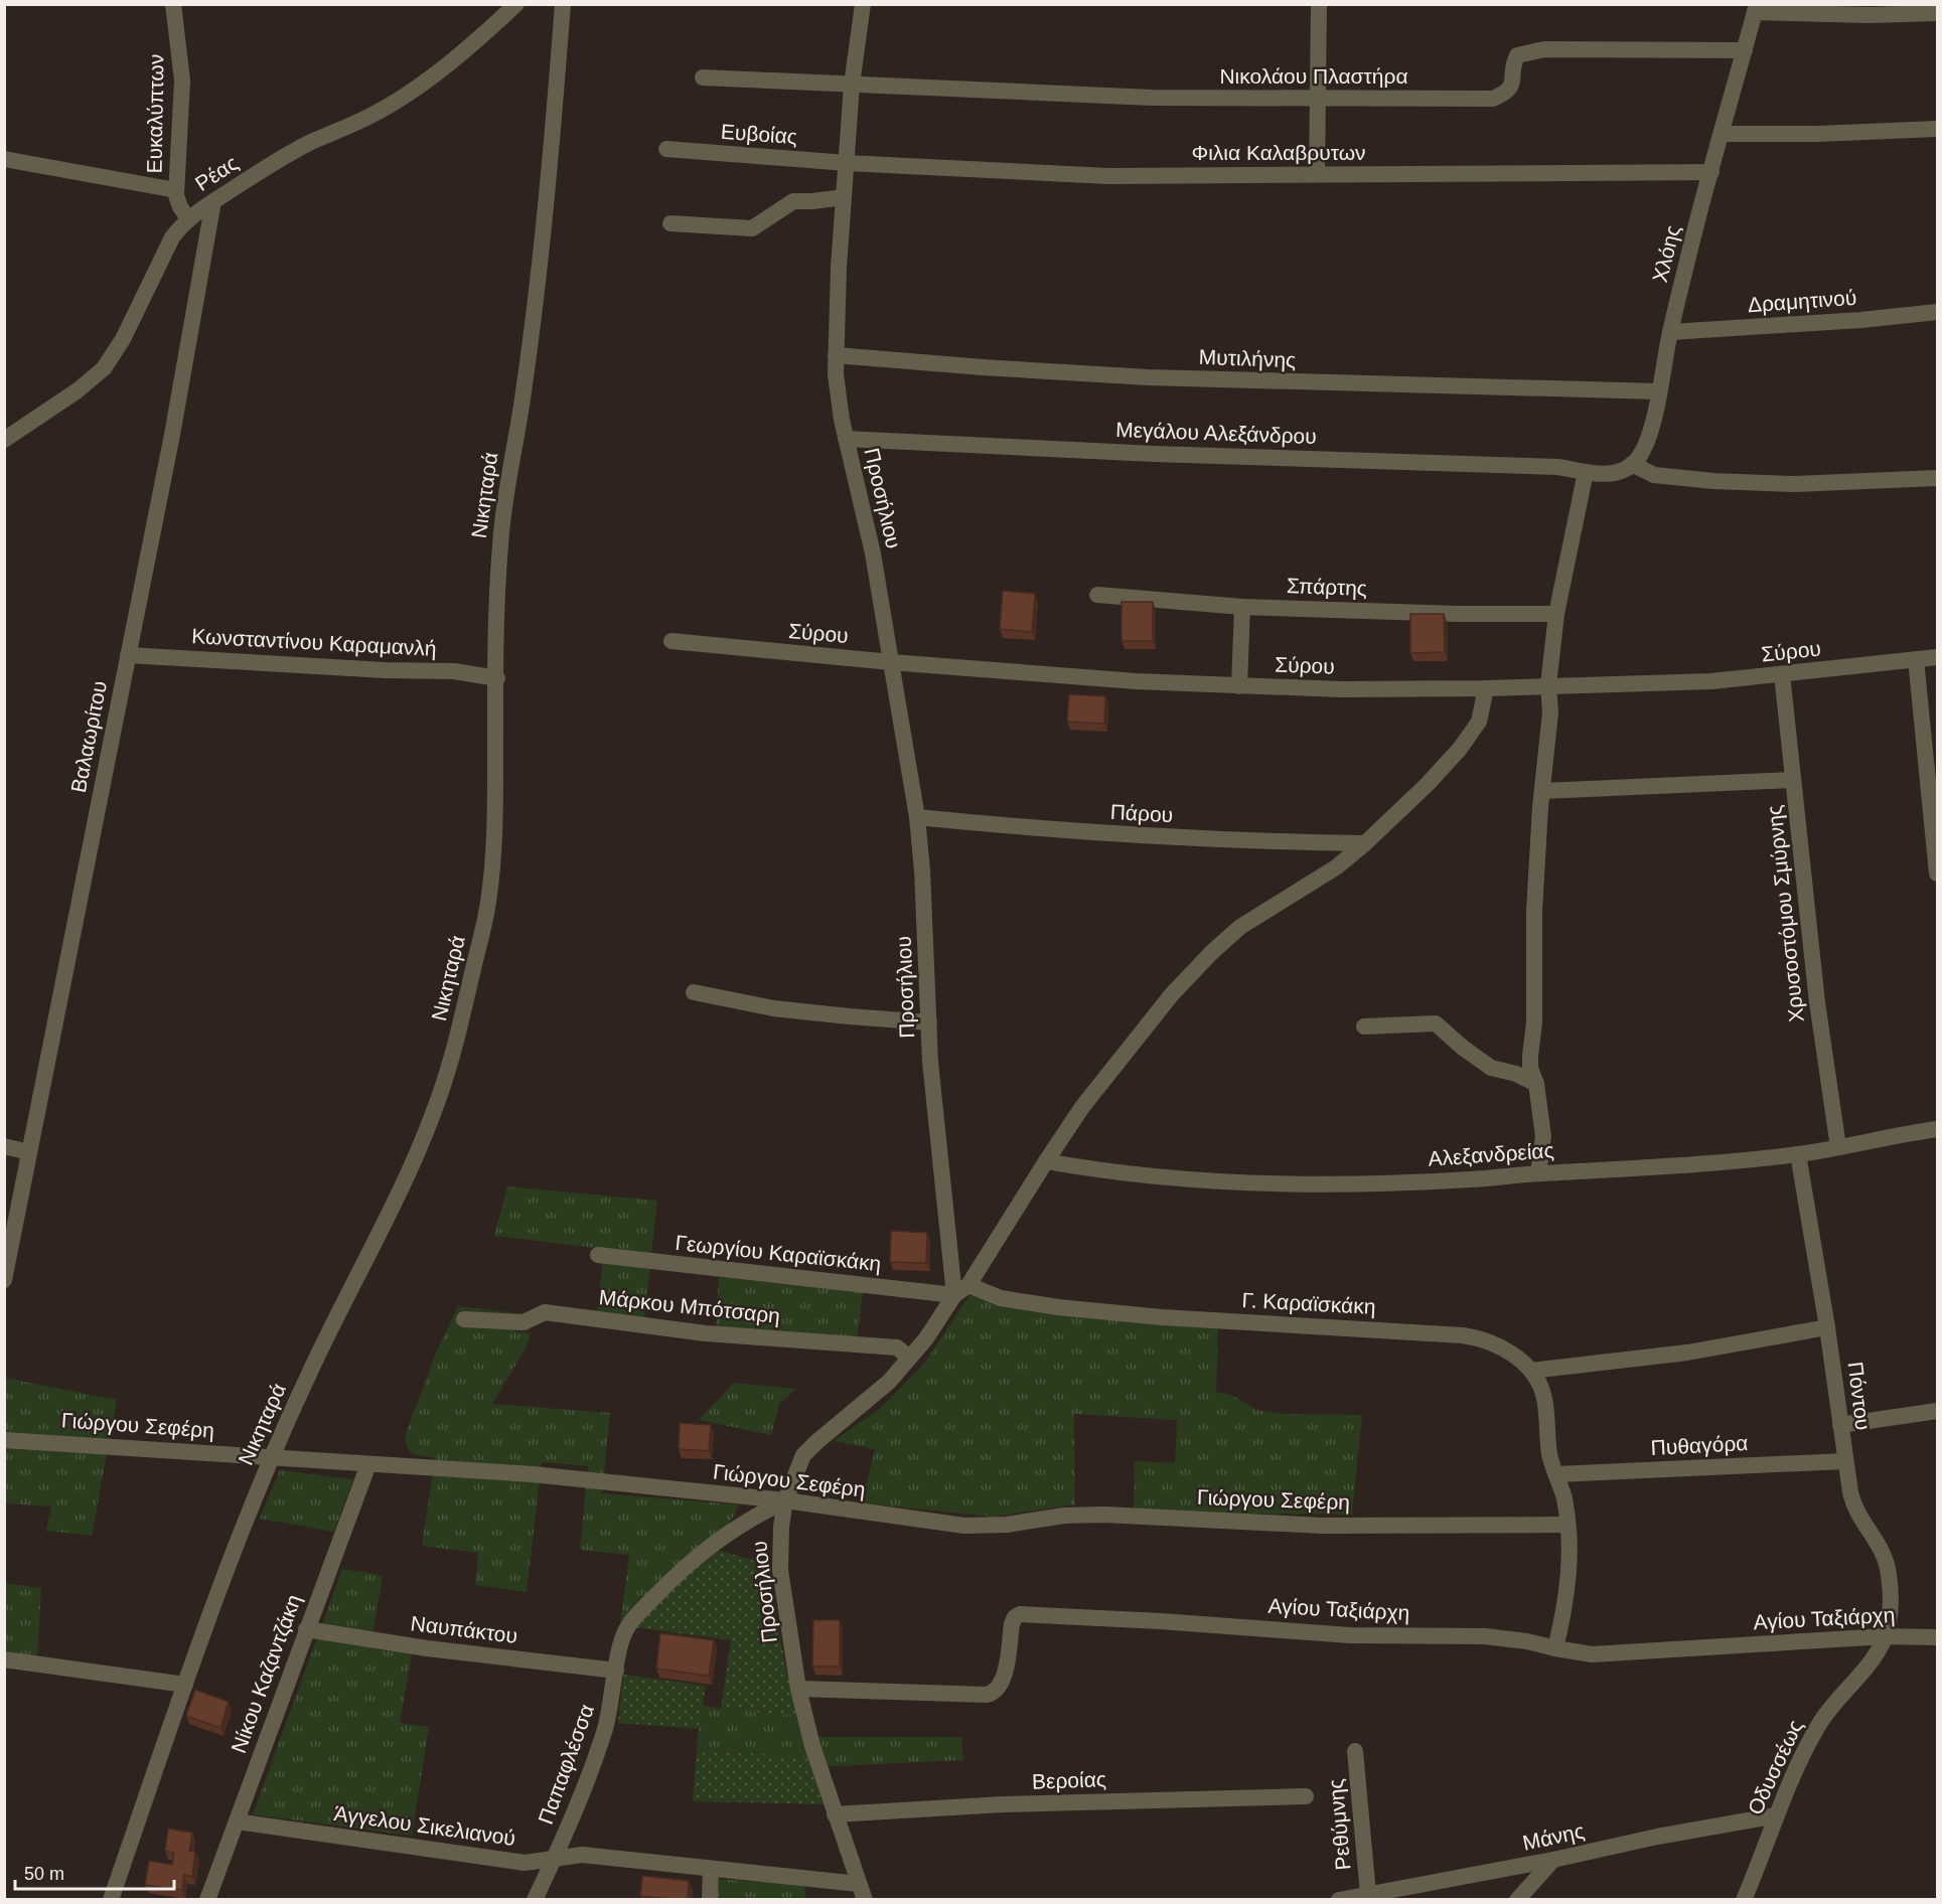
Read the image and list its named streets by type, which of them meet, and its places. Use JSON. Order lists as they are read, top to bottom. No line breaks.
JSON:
{"streets":{"street":["Νικολάου Πλαστήρα","Ευκαλύπτων","Ευβοίας","Φιλια Καλαβρυτων","Ρέας","Χλόης","Δραμητινού","Μυτιλήνης","Μεγάλου Αλεξάνδρου","Νικηταρά","Προσήλιου","Σπάρτης","Σύρου","Κωνσταντίνου Καραμανλή","Βαλαωρίτου","Πάρου","Χρυσοστόμου Σμύρνης","Αλεξανδρείας","Γεωργίου Καραϊσκάκη","Γ. Καραϊσκάκη","Μάρκου Μπότσαρη","Πόντου","Γιώργου Σεφέρη","Πυθαγόρα","Αγίου Ταξιάρχη","Ναυπάκτου","Νίκου Καζαντζάκη","Παπαφλέσσα","Οδυσσέως","Βεροίας","Ρεθύμνης","Άγγελου Σικελιανού","Μάνης"]},"crossings":[["Νικολάου Πλαστήρα","Χλόης"],["Νικολάου Πλαστήρα","Προσήλιου"],["Ευκαλύπτων","Ρέας"],["Ευβοίας","Φιλια Καλαβρυτων"],["Ευβοίας","Προσήλιου"],["Φιλια Καλαβρυτων","Χλόης"],["Φιλια Καλαβρυτων","Προσήλιου"],["Ρέας","Βαλαωρίτου"],["Χλόης","Δραμητινού"],["Χλόης","Μυτιλήνης"],["Μυτιλήνης","Προσήλιου"],["Μεγάλου Αλεξάνδρου","Προσήλιου"],["Νικηταρά","Κωνσταντίνου Καραμανλή"],["Νικηταρά","Γιώργου Σεφέρη"],["Προσήλιου","Σύρου"],["Προσήλιου","Πάρου"],["Προσήλιου","Γεωργίου Καραϊσκάκη"],["Προσήλιου","Μάρκου Μπότσαρη"],["Προσήλιου","Γιώργου Σεφέρη"],["Προσήλιου","Αγίου Ταξιάρχη"],["Προσήλιου","Παπαφλέσσα"],["Προσήλιου","Βεροίας"],["Προσήλιου","Άγγελου Σικελιανού"],["Σύρου","Χρυσοστόμου Σμύρνης"],["Κωνσταντίνου Καραμανλή","Βαλαωρίτου"],["Χρυσοστόμου Σμύρνης","Αλεξανδρείας"],["Αλεξανδρείας","Πόντου"],["Γ. Καραϊσκάκη","Γιώργου Σεφέρη"],["Γ. Καραϊσκάκη","Πυθαγόρα"],["Γ. Καραϊσκάκη","Αγίου Ταξιάρχη"],["Πόντου","Πυθαγόρα"],["Πόντου","Αγίου Ταξιάρχη"],["Πόντου","Οδυσσέως"],["Γιώργου Σεφέρη","Νίκου Καζαντζάκη"],["Γιώργου Σεφέρη","Παπαφλέσσα"],["Αγίου Ταξιάρχη","Οδυσσέως"],["Ναυπάκτου","Νίκου Καζαντζάκη"],["Ναυπάκτου","Παπαφλέσσα"],["Νίκου Καζαντζάκη","Άγγελου Σικελιανού"],["Παπαφλέσσα","Άγγελου Σικελιανού"],["Οδυσσέως","Μάνης"],["Ρεθύμνης","Μάνης"]],"scale_bar":"50 m"}
